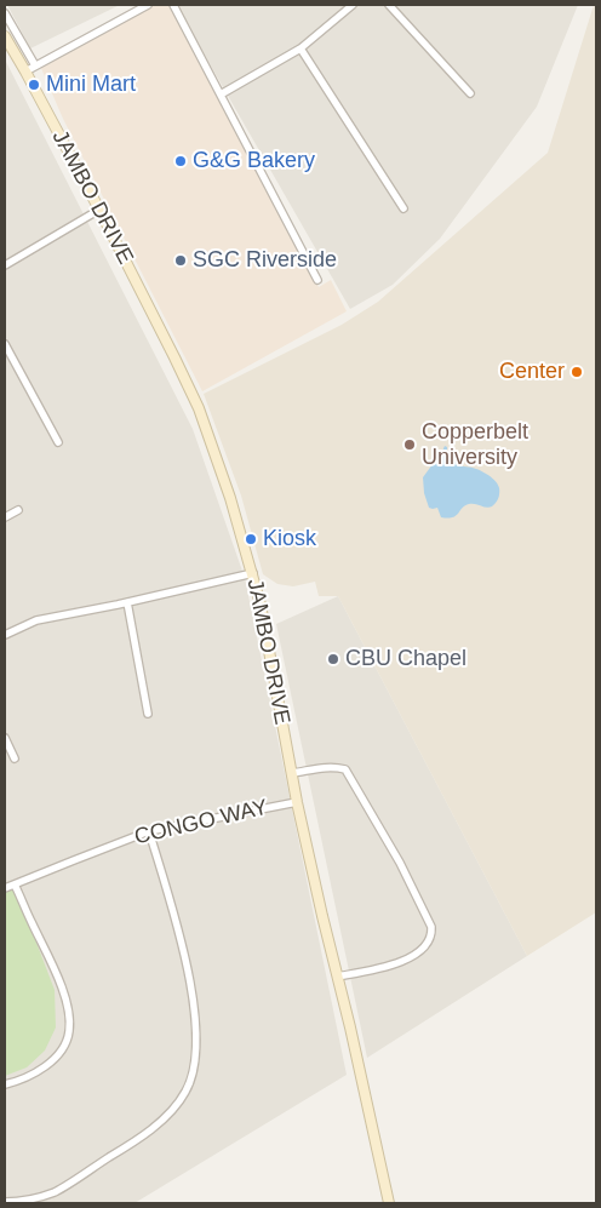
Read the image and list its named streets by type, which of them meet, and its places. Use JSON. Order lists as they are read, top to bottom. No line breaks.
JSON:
{"streets":{"main road":["JAMBO DRIVE"],"street":["CONGO WAY"]},"crossings":[["JAMBO DRIVE","CONGO WAY"]],"places":["Mini Mart","G&G Bakery","SGC Riverside","Center","Copperbelt University","Kiosk","CBU Chapel"]}
